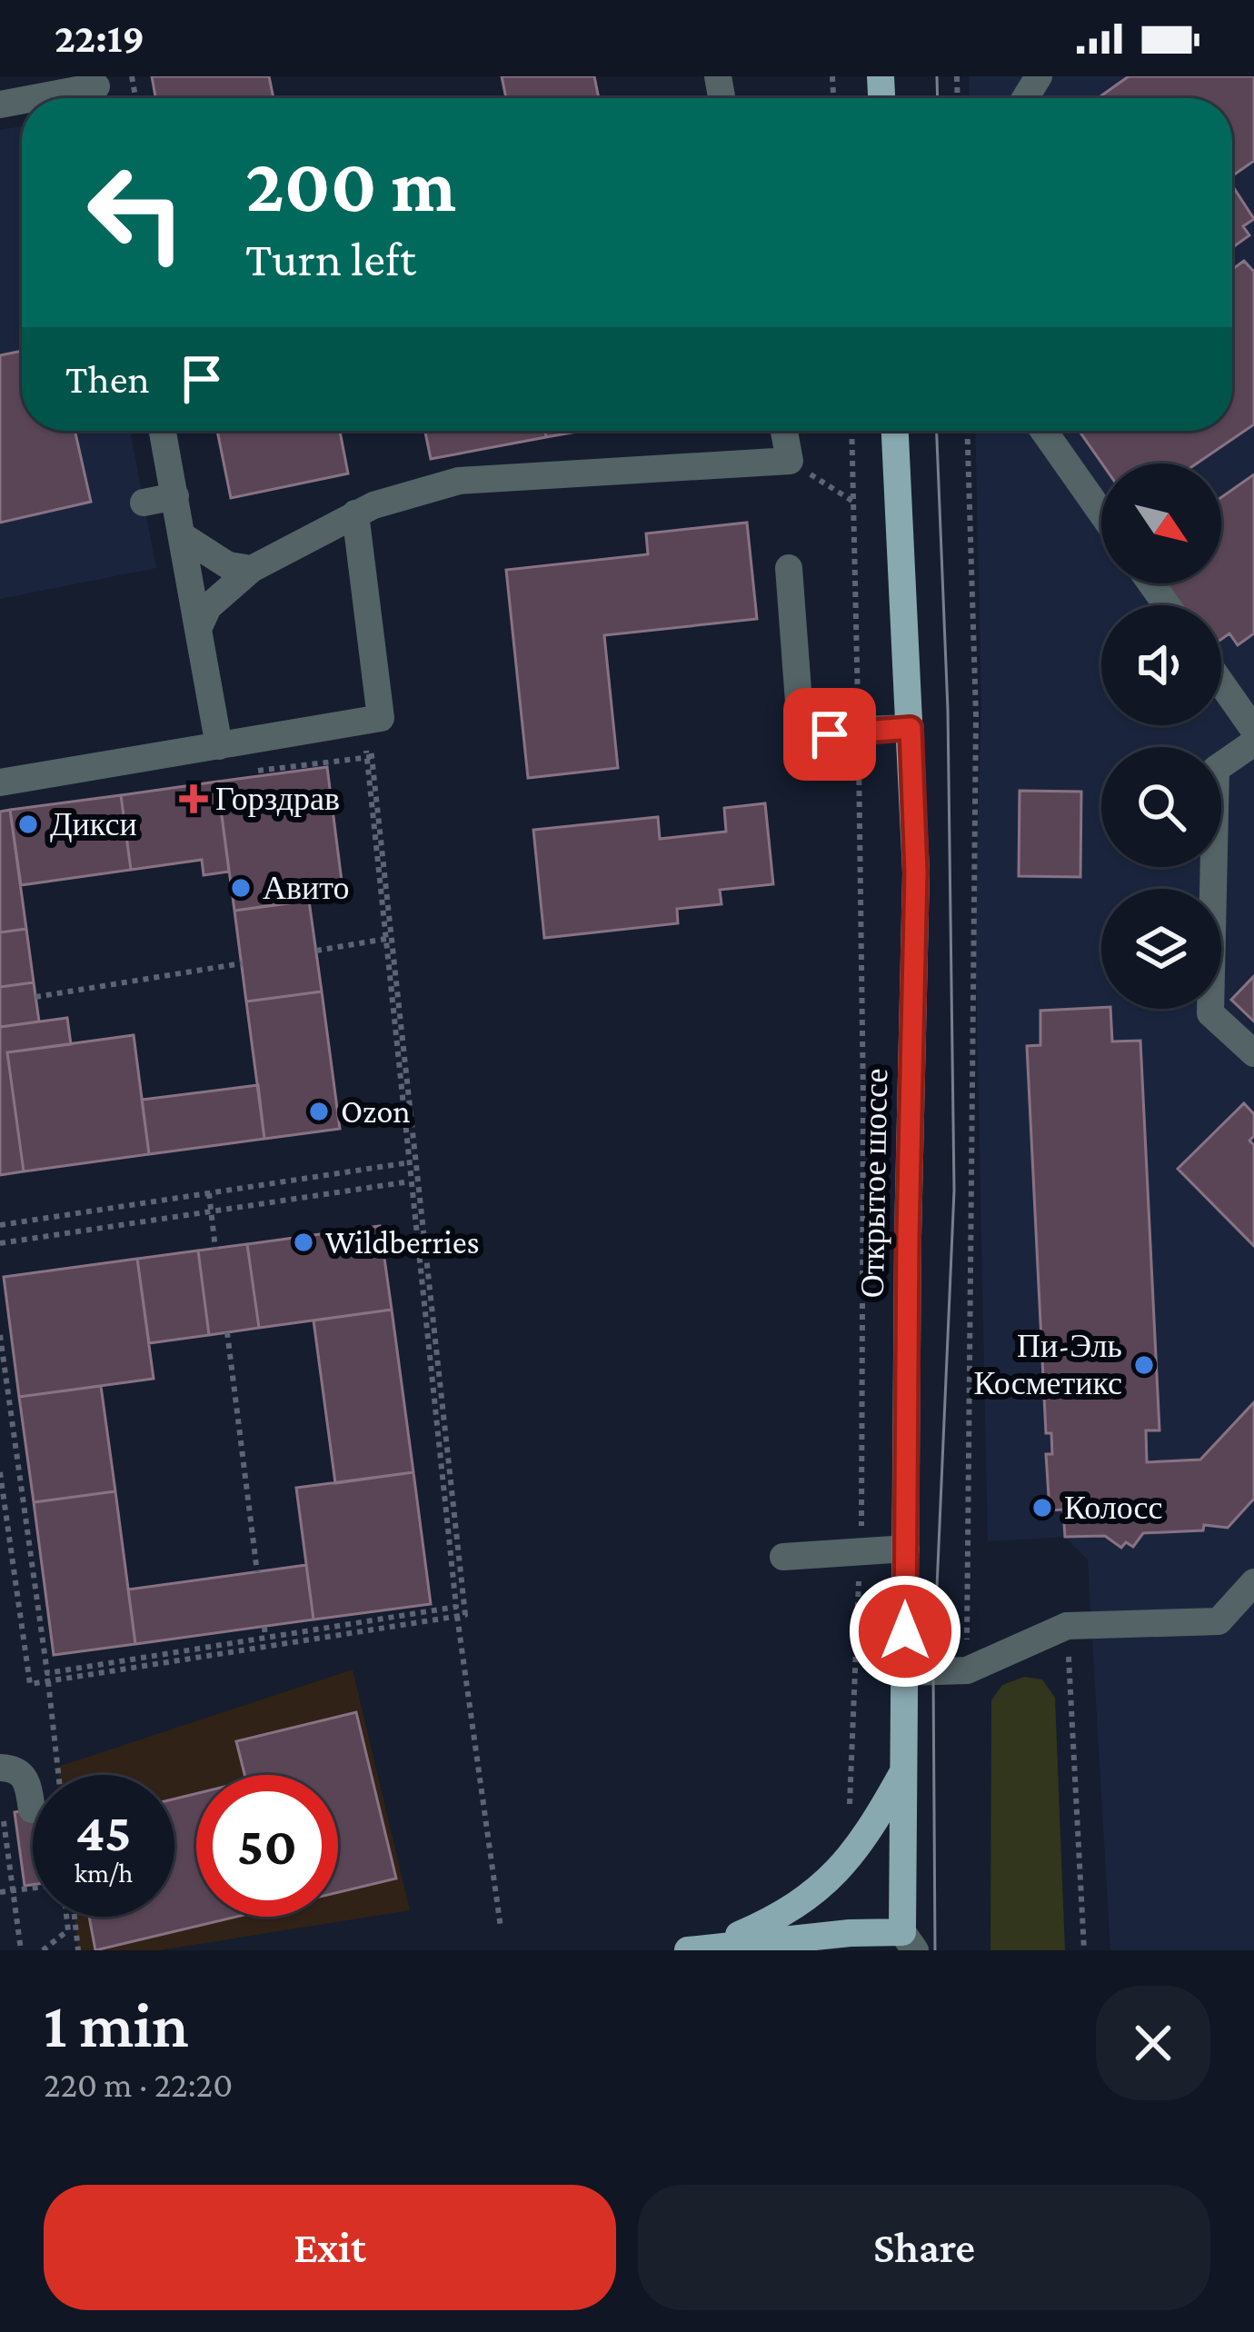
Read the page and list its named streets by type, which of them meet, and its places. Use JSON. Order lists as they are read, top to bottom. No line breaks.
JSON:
{"streets":{"main road":["Открытое шоссе"]},"places":{"health":["Горздрав"],"other":["Дикси","Авито","Ozon","Wildberries","Пи-Эль Косметикс","Колосс"]},"north":"bottom right","page":{"status":"22:19","turn":["200 m","Turn left"],"then":"Then","speed":"45 km/h","limit":"50","heading":["1 min","220 m · 22:20"],"buttons":["Exit","Share"]}}
